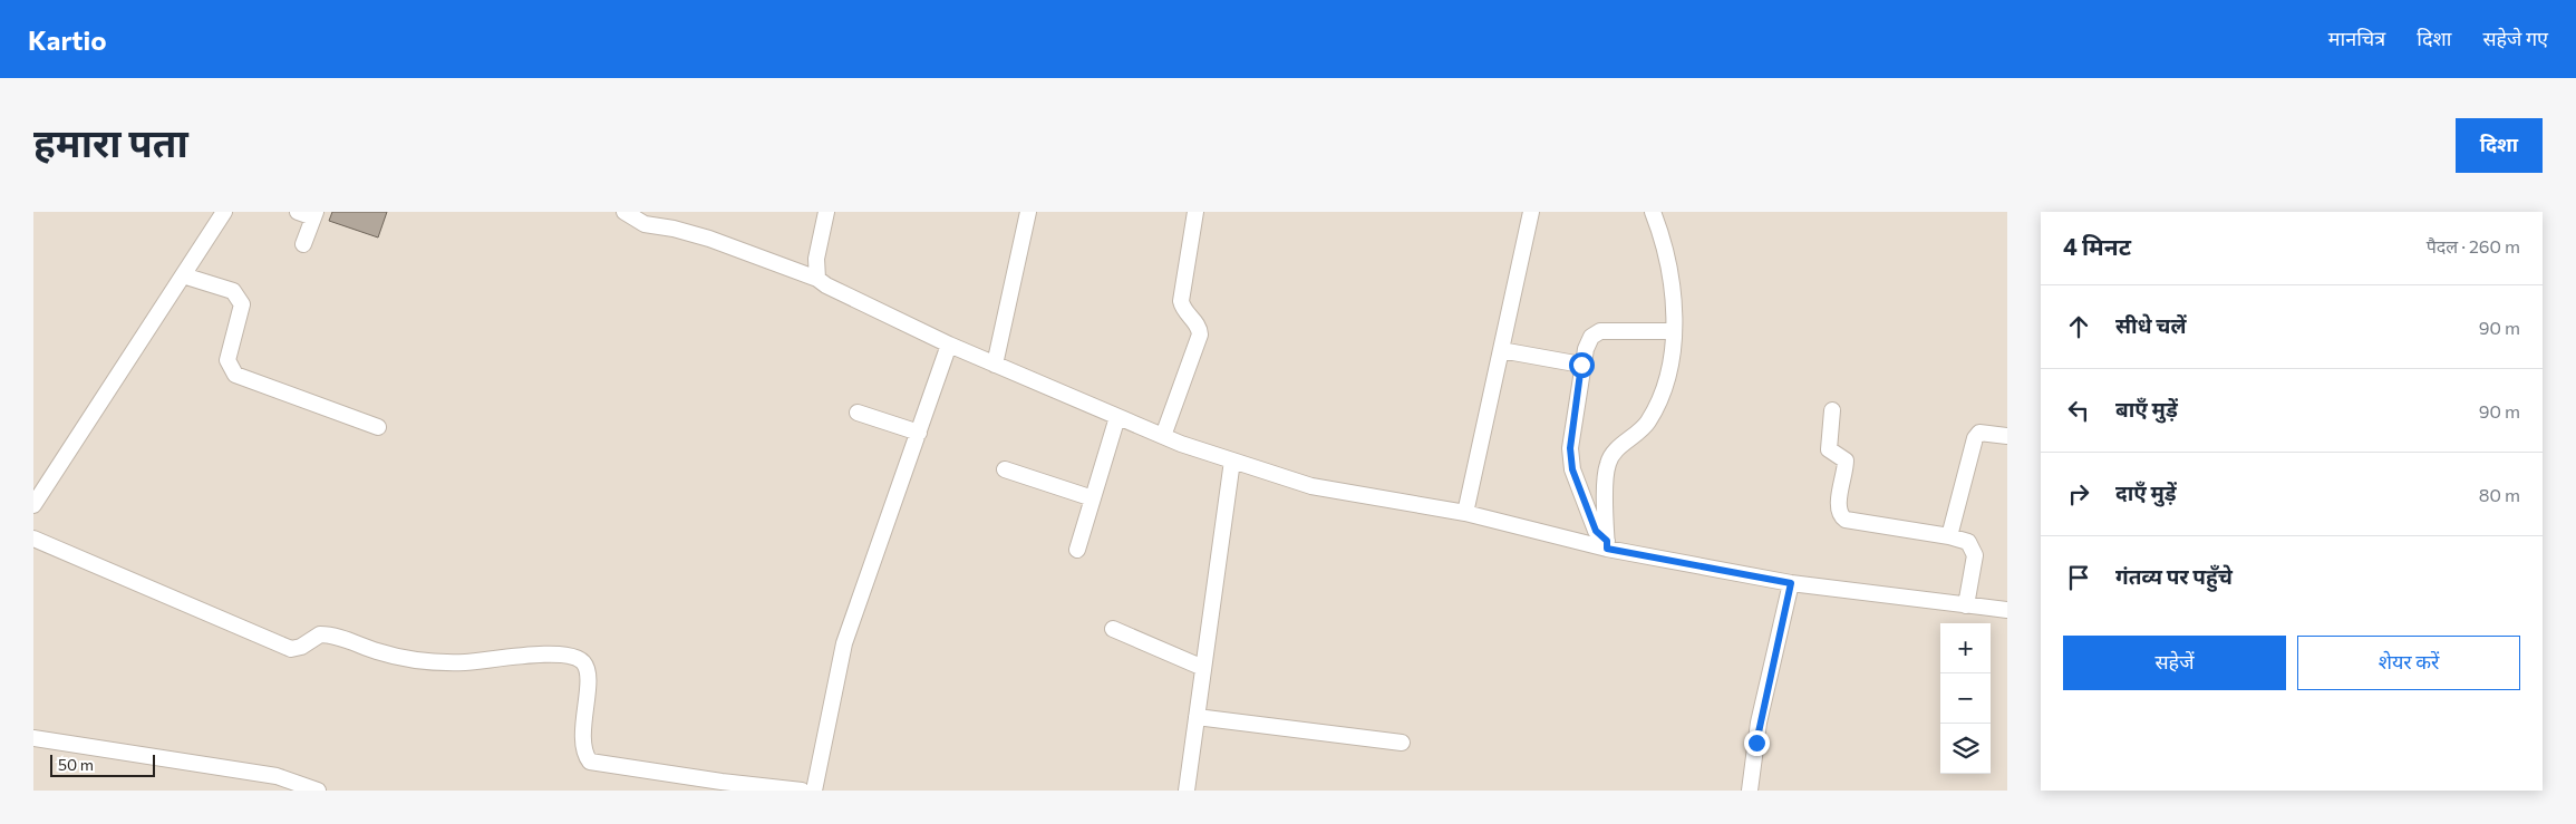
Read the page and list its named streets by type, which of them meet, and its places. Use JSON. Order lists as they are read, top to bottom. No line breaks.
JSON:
{"scale_bar":"50 m","page":{"header":"Kartio","nav":["मानचित्र","दिशा","सहेजे गए"],"title":"हमारा पता","buttons":["दिशा",["सहेजें","शेयर करें"]],"heading":["4 मिनट","पैदल · 260 m"],"list":[["सीधे चलें","90 m"],["बाएँ मुड़ें","90 m"],["दाएँ मुड़ें","80 m"],"गंतव्य पर पहुँचे"],"map_buttons":["+","−"],"scale":"50 m"}}
